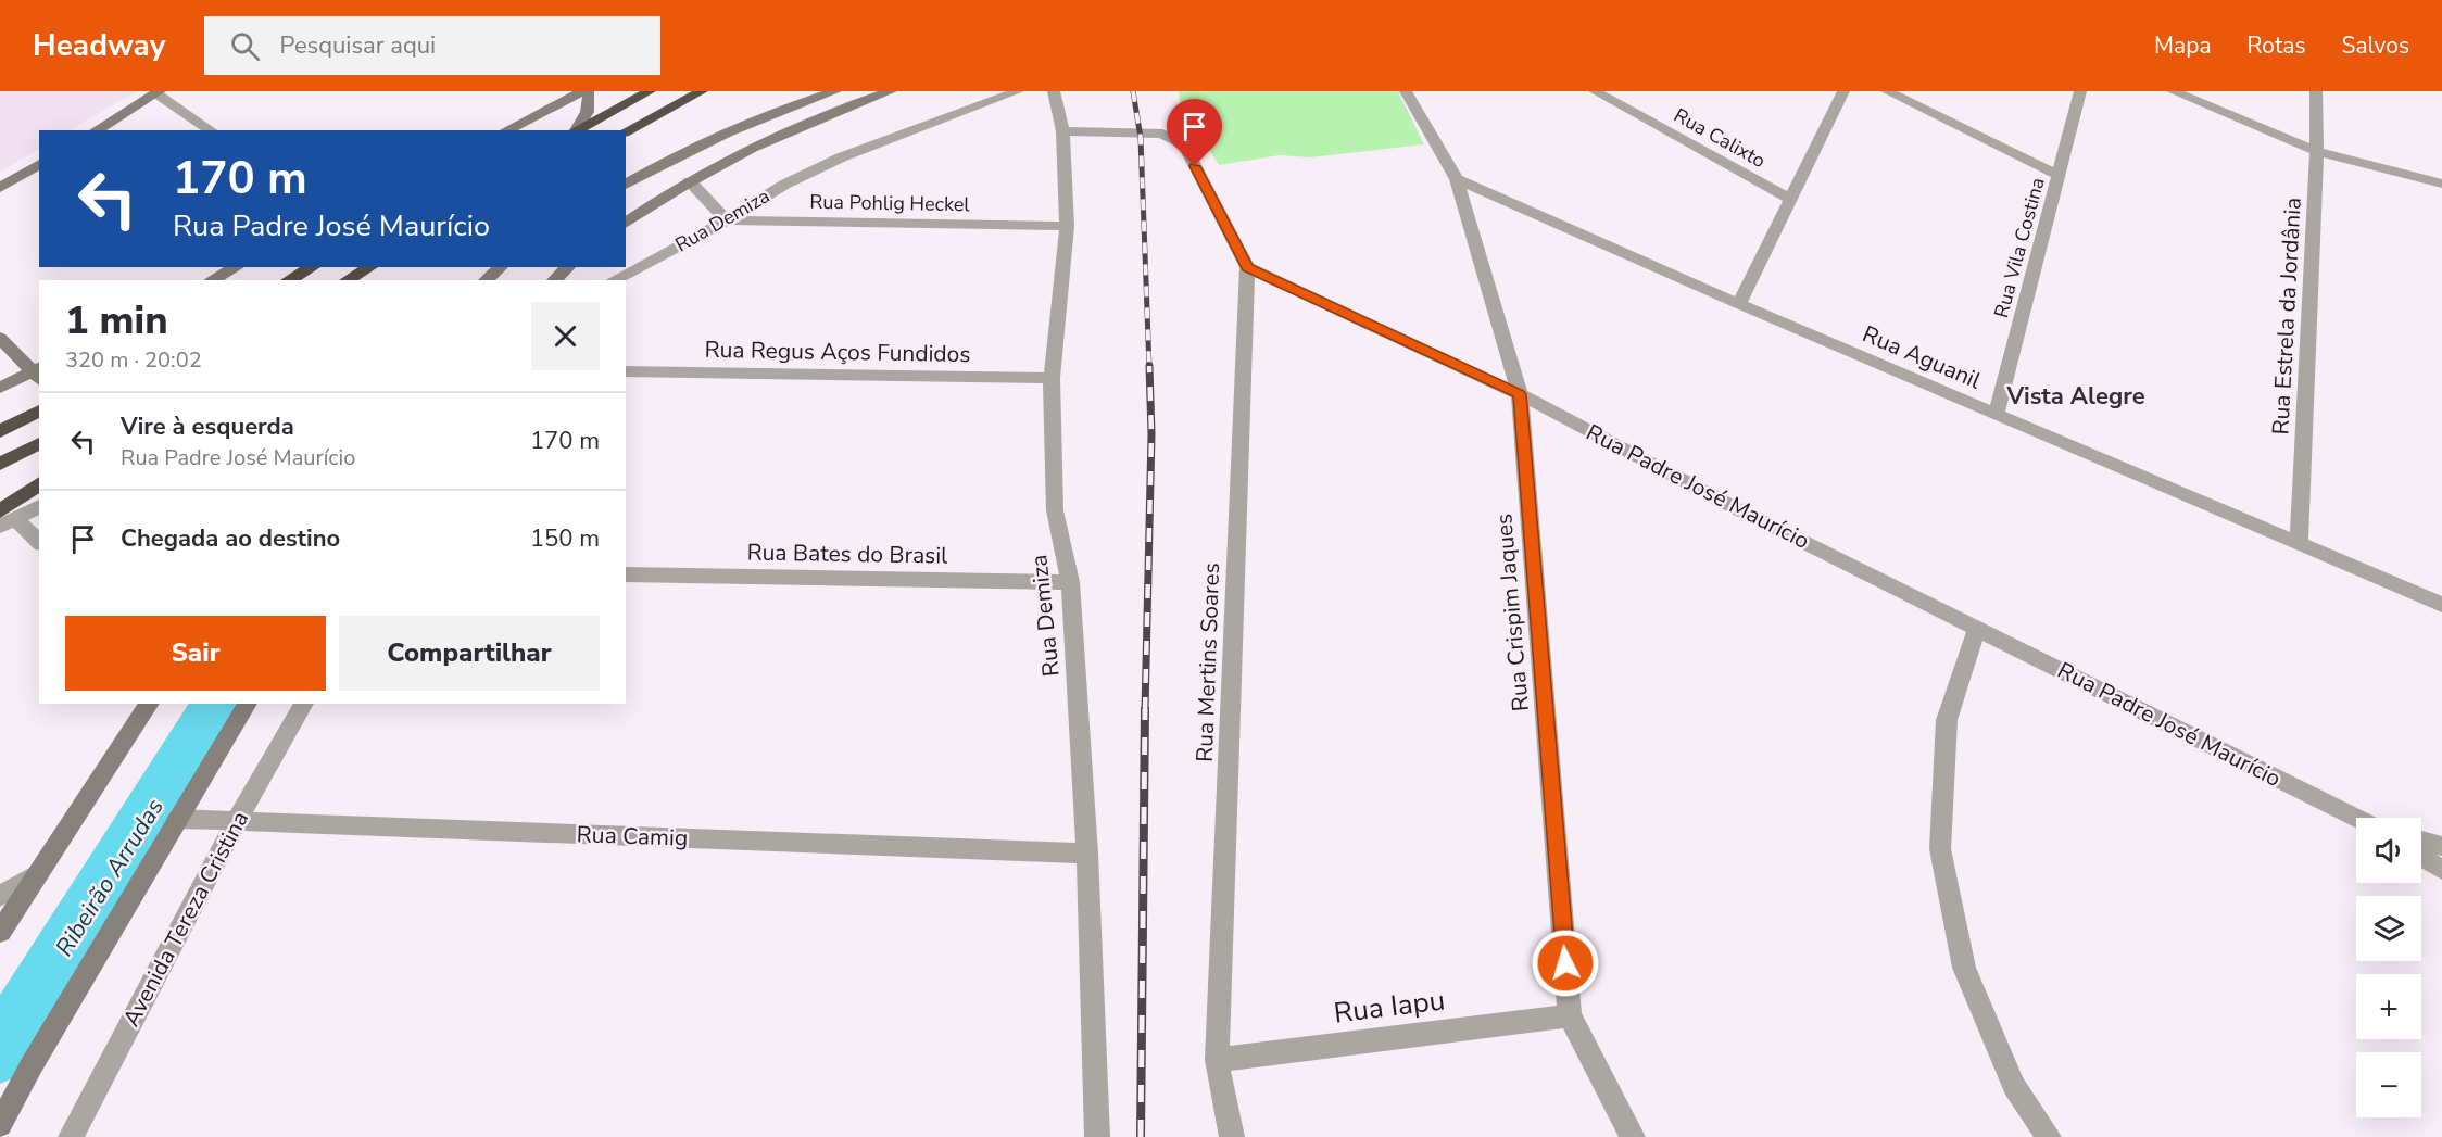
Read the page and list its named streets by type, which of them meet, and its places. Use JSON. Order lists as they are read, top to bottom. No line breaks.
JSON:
{"streets":{"street":["Rua Calixto","Rua Pohlig Heckel","Rua Demiza","Rua Vila Costina","Rua Estrela da Jordânia","Rua Regus Aços Fundidos","Rua Aguanil","Rua Padre José Maurício","Rua Bates do Brasil","Rua Crispim Jaques","Rua Mertins Soares","Rua Camig","Avenida Tereza Cristina","Rua Iapu"]},"crossings":[["Rua Pohlig Heckel","Rua Demiza"],["Rua Demiza","Rua Regus Aços Fundidos"],["Rua Demiza","Rua Bates do Brasil"],["Rua Demiza","Rua Camig"],["Rua Vila Costina","Rua Aguanil"],["Rua Estrela da Jordânia","Rua Aguanil"],["Rua Aguanil","Rua Crispim Jaques"],["Rua Padre José Maurício","Rua Crispim Jaques"],["Rua Padre José Maurício","Rua Mertins Soares"],["Rua Crispim Jaques","Rua Iapu"],["Rua Mertins Soares","Rua Iapu"],["Rua Camig","Avenida Tereza Cristina"]],"districts":["Vista Alegre"],"water":["Ribeirão Arrudas"],"page":{"header":"Headway","search":"Pesquisar aqui","nav":["Mapa","Rotas","Salvos"],"turn":["170 m","Rua Padre José Maurício"],"heading":["1 min","320 m · 20:02"],"list":[{"name":"Vire à esquerda","note":"Rua Padre José Maurício","value":"170 m"},{"name":"Chegada ao destino","value":"150 m"}],"buttons":["Sair","Compartilhar"],"map_buttons":["+","−"]}}
